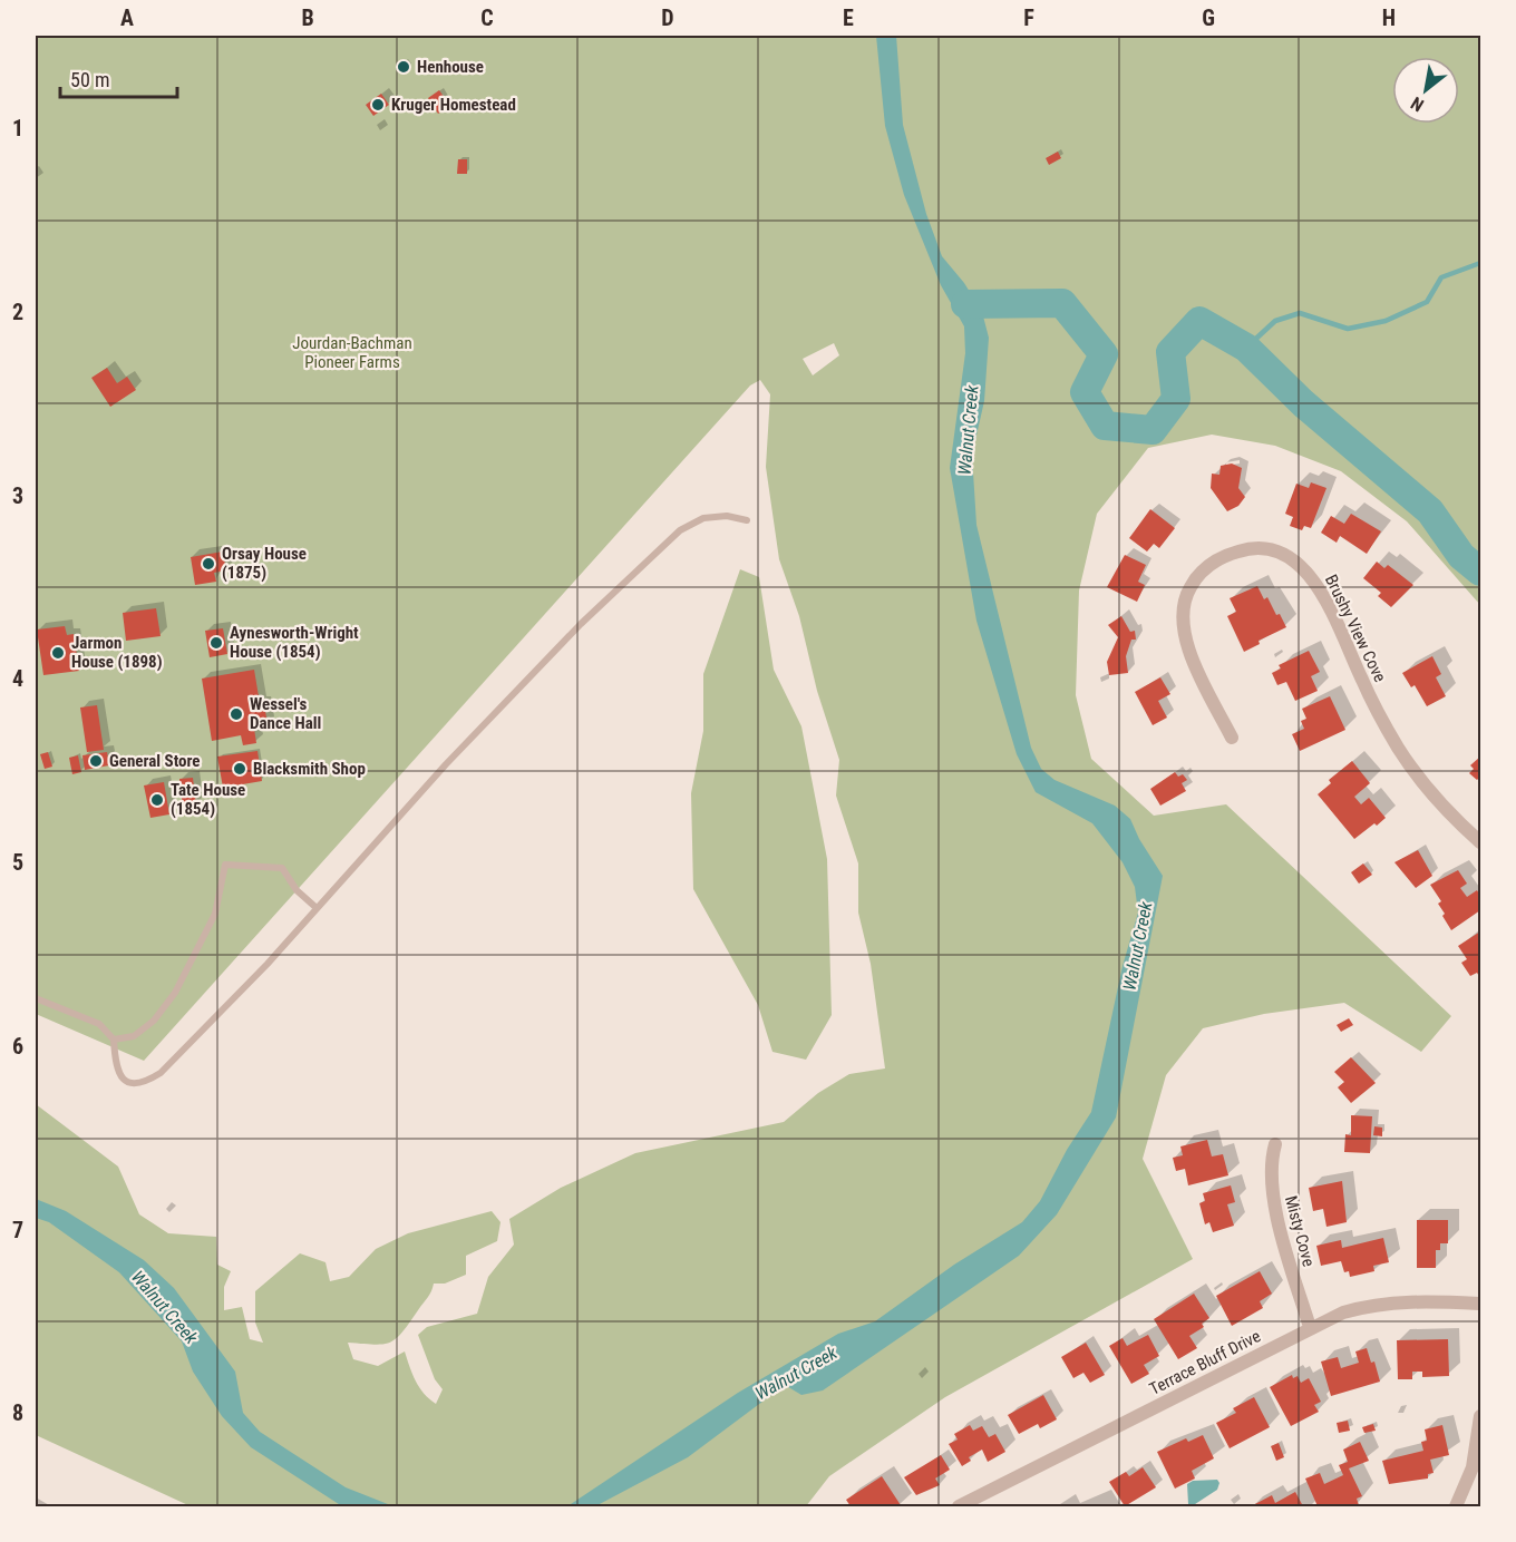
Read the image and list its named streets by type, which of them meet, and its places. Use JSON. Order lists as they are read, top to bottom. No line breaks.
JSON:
{"streets":{"street":["Brushy View Cove","Misty Cove","Terrace Bluff Drive"]},"crossings":[["Misty Cove","Terrace Bluff Drive"]],"water":["Walnut Creek"],"parks":["Jourdan-Bachman Pioneer Farms"],"places":["Henhouse","Kruger Homestead","Orsay House (1875)","Aynesworth-Wright House (1854)","Jarmon House (1898)","Wessel's Dance Hall","General Store","Blacksmith Shop","Tate House (1854)"],"scale_bar":"50 m","north":"bottom left","grid":{"columns":["A","B","C","D","E","F","G","H"],"rows":["1","2","3","4","5","6","7","8"]}}
